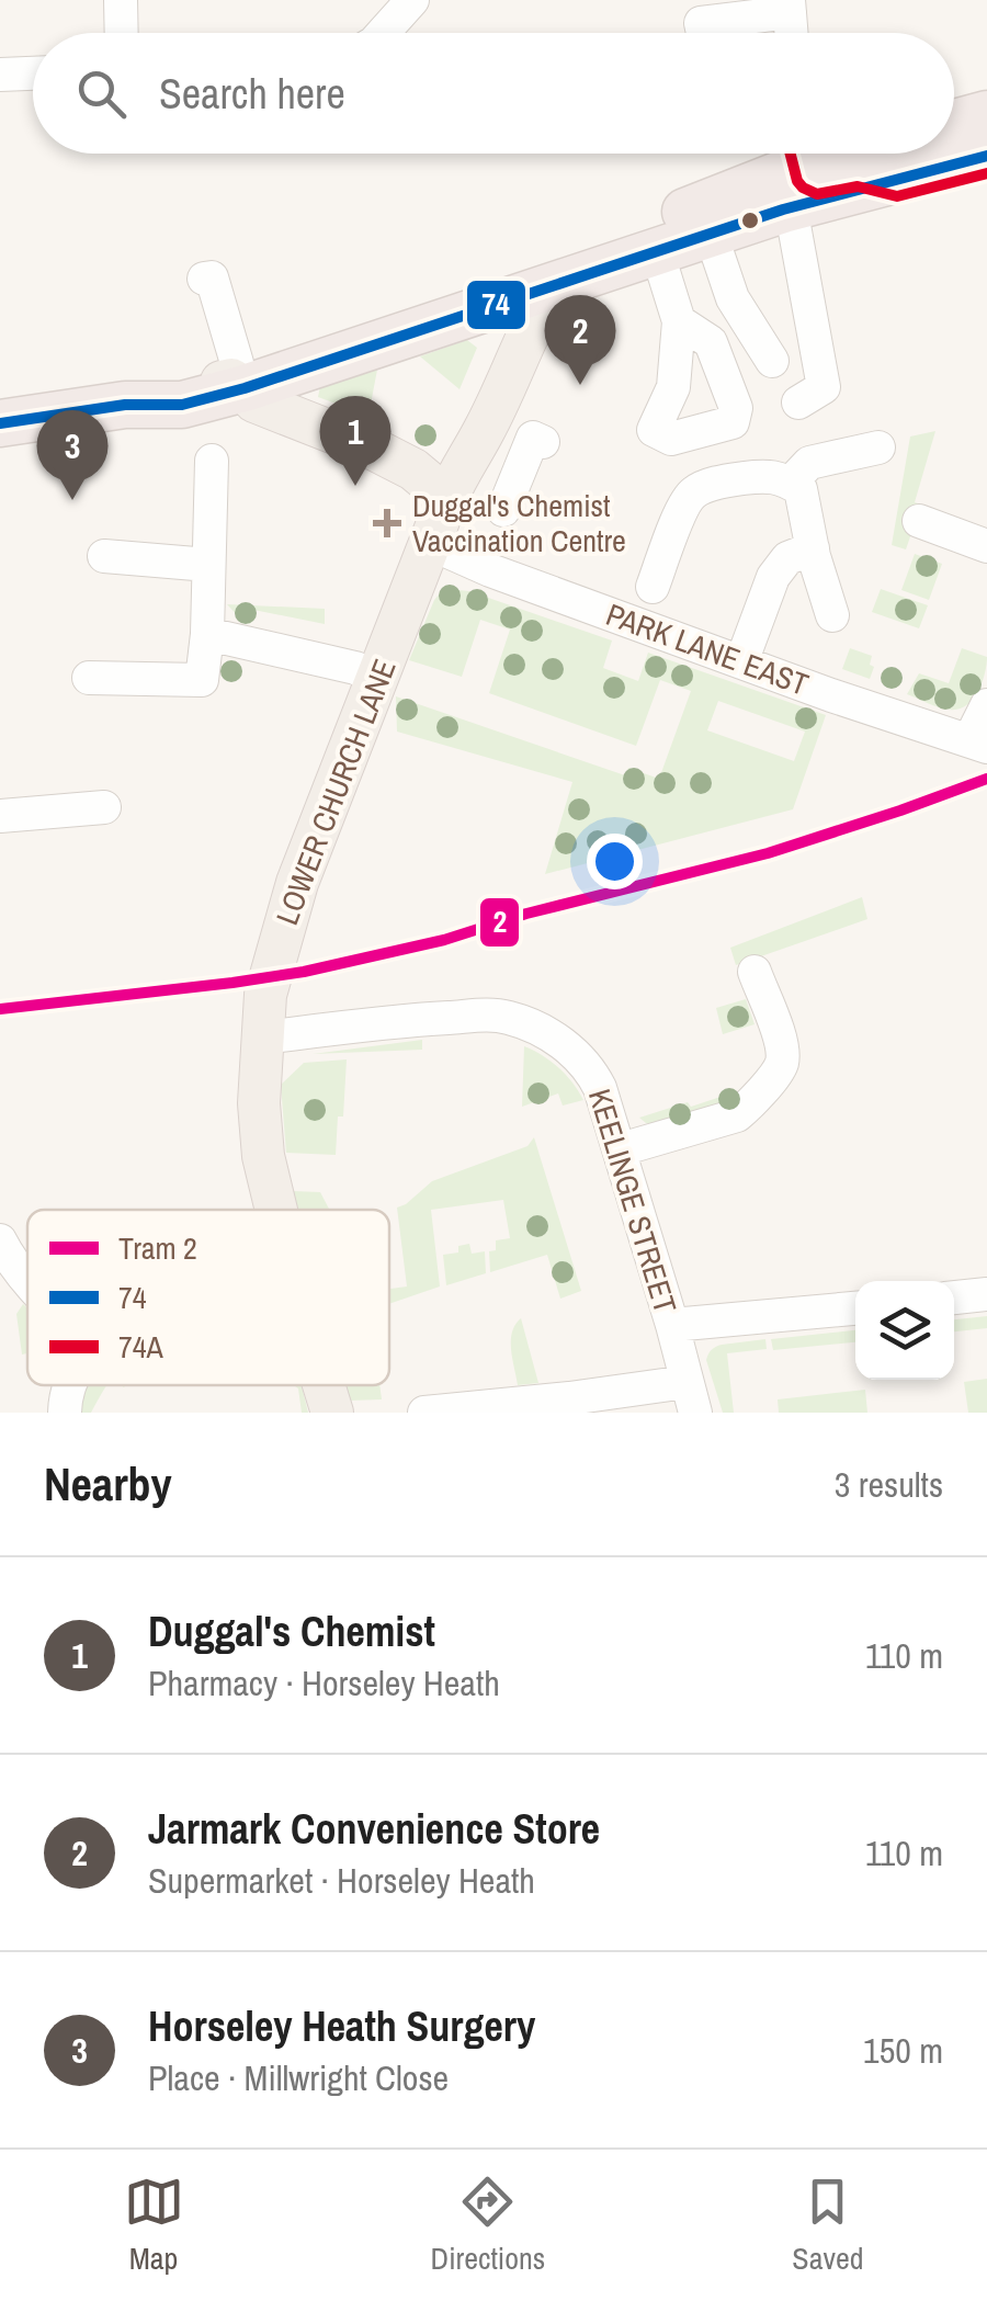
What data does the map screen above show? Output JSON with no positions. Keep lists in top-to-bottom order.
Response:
{
  "streets": {
    "main road": ["LOWER CHURCH LANE"],
    "street": ["PARK LANE EAST", "KEELINGE STREET"]
  },
  "crossings": [
    ["PARK LANE EAST", "LOWER CHURCH LANE"],
    ["LOWER CHURCH LANE", "KEELINGE STREET"]
  ],
  "places": {
    "health": ["Duggal's Chemist Vaccination Centre"]
  },
  "lines": ["transit line 74A", "transit line 74", "tram line 2"],
  "legend": ["Tram 2", "74", "74A"],
  "page": {
    "search": "Search here",
    "pins": ["2", "1", "3"],
    "heading": ["Nearby", "3 results"],
    "list": [
      {
        "mark": "1",
        "name": "Duggal's Chemist",
        "note": "Pharmacy · Horseley Heath",
        "value": "110 m"
      },
      {
        "mark": "2",
        "name": "Jarmark Convenience Store",
        "note": "Supermarket · Horseley Heath",
        "value": "110 m"
      },
      {
        "mark": "3",
        "name": "Horseley Heath Surgery",
        "note": "Place · Millwright Close",
        "value": "150 m"
      }
    ],
    "nav": ["Map", "Directions", "Saved"]
  }
}
